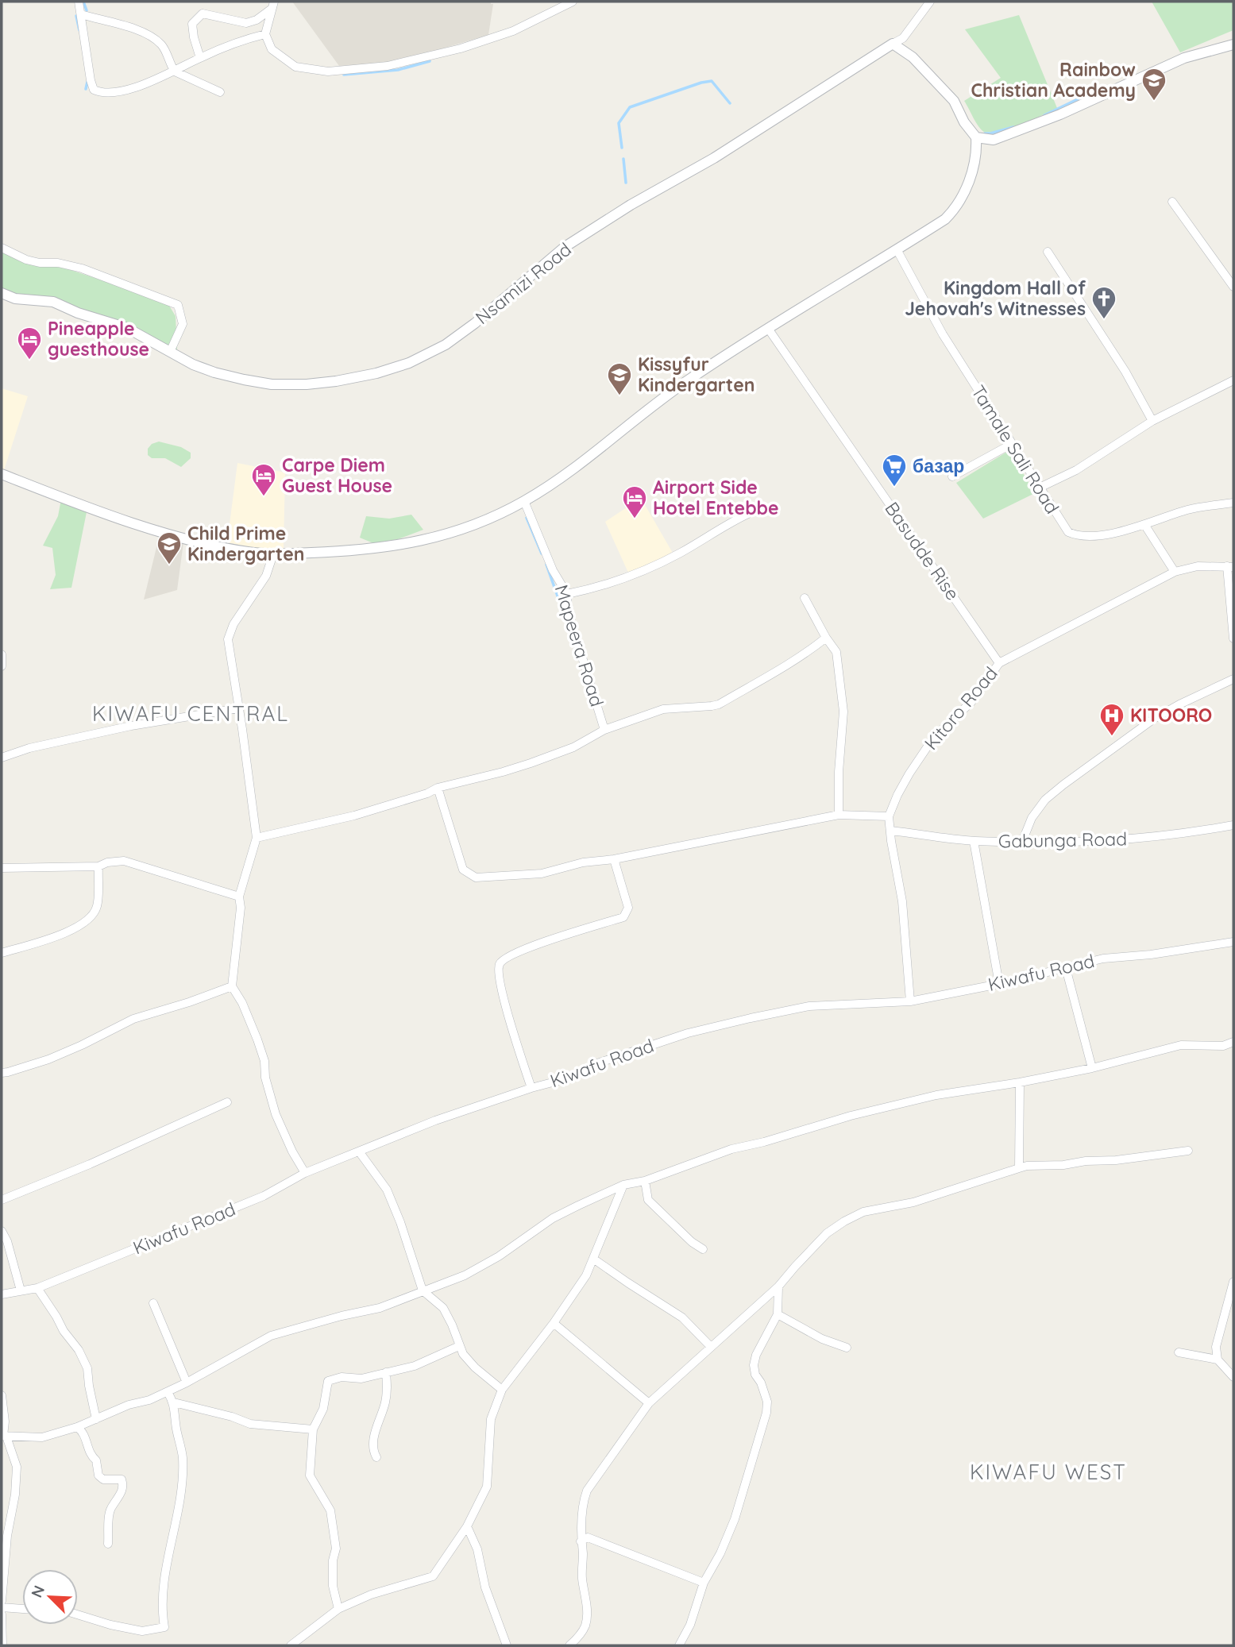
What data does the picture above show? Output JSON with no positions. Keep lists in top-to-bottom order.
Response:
{
  "streets": {
    "street": [
      "Nsamizi Road",
      "Tamale Sali Road",
      "Basudde Rise",
      "Mapeera Road",
      "Kitoro Road",
      "Gabunga Road",
      "Kiwafu Road"
    ]
  },
  "crossings": [
    ["Basudde Rise", "Kitoro Road"]
  ],
  "districts": ["KIWAFU CENTRAL", "KIWAFU WEST"],
  "places": {
    "school or university": ["Rainbow Christian Academy", "Kissyfur Kindergarten", "Child Prime Kindergarten"],
    "church": ["Kingdom Hall of Jehovah's Witnesses"],
    "hotel": ["Pineapple guesthouse", "Carpe Diem Guest House", "Airport Side Hotel Entebbe"],
    "supermarket": ["базар"],
    "hospital": ["KITOORO"]
  },
  "north": "top left"
}
